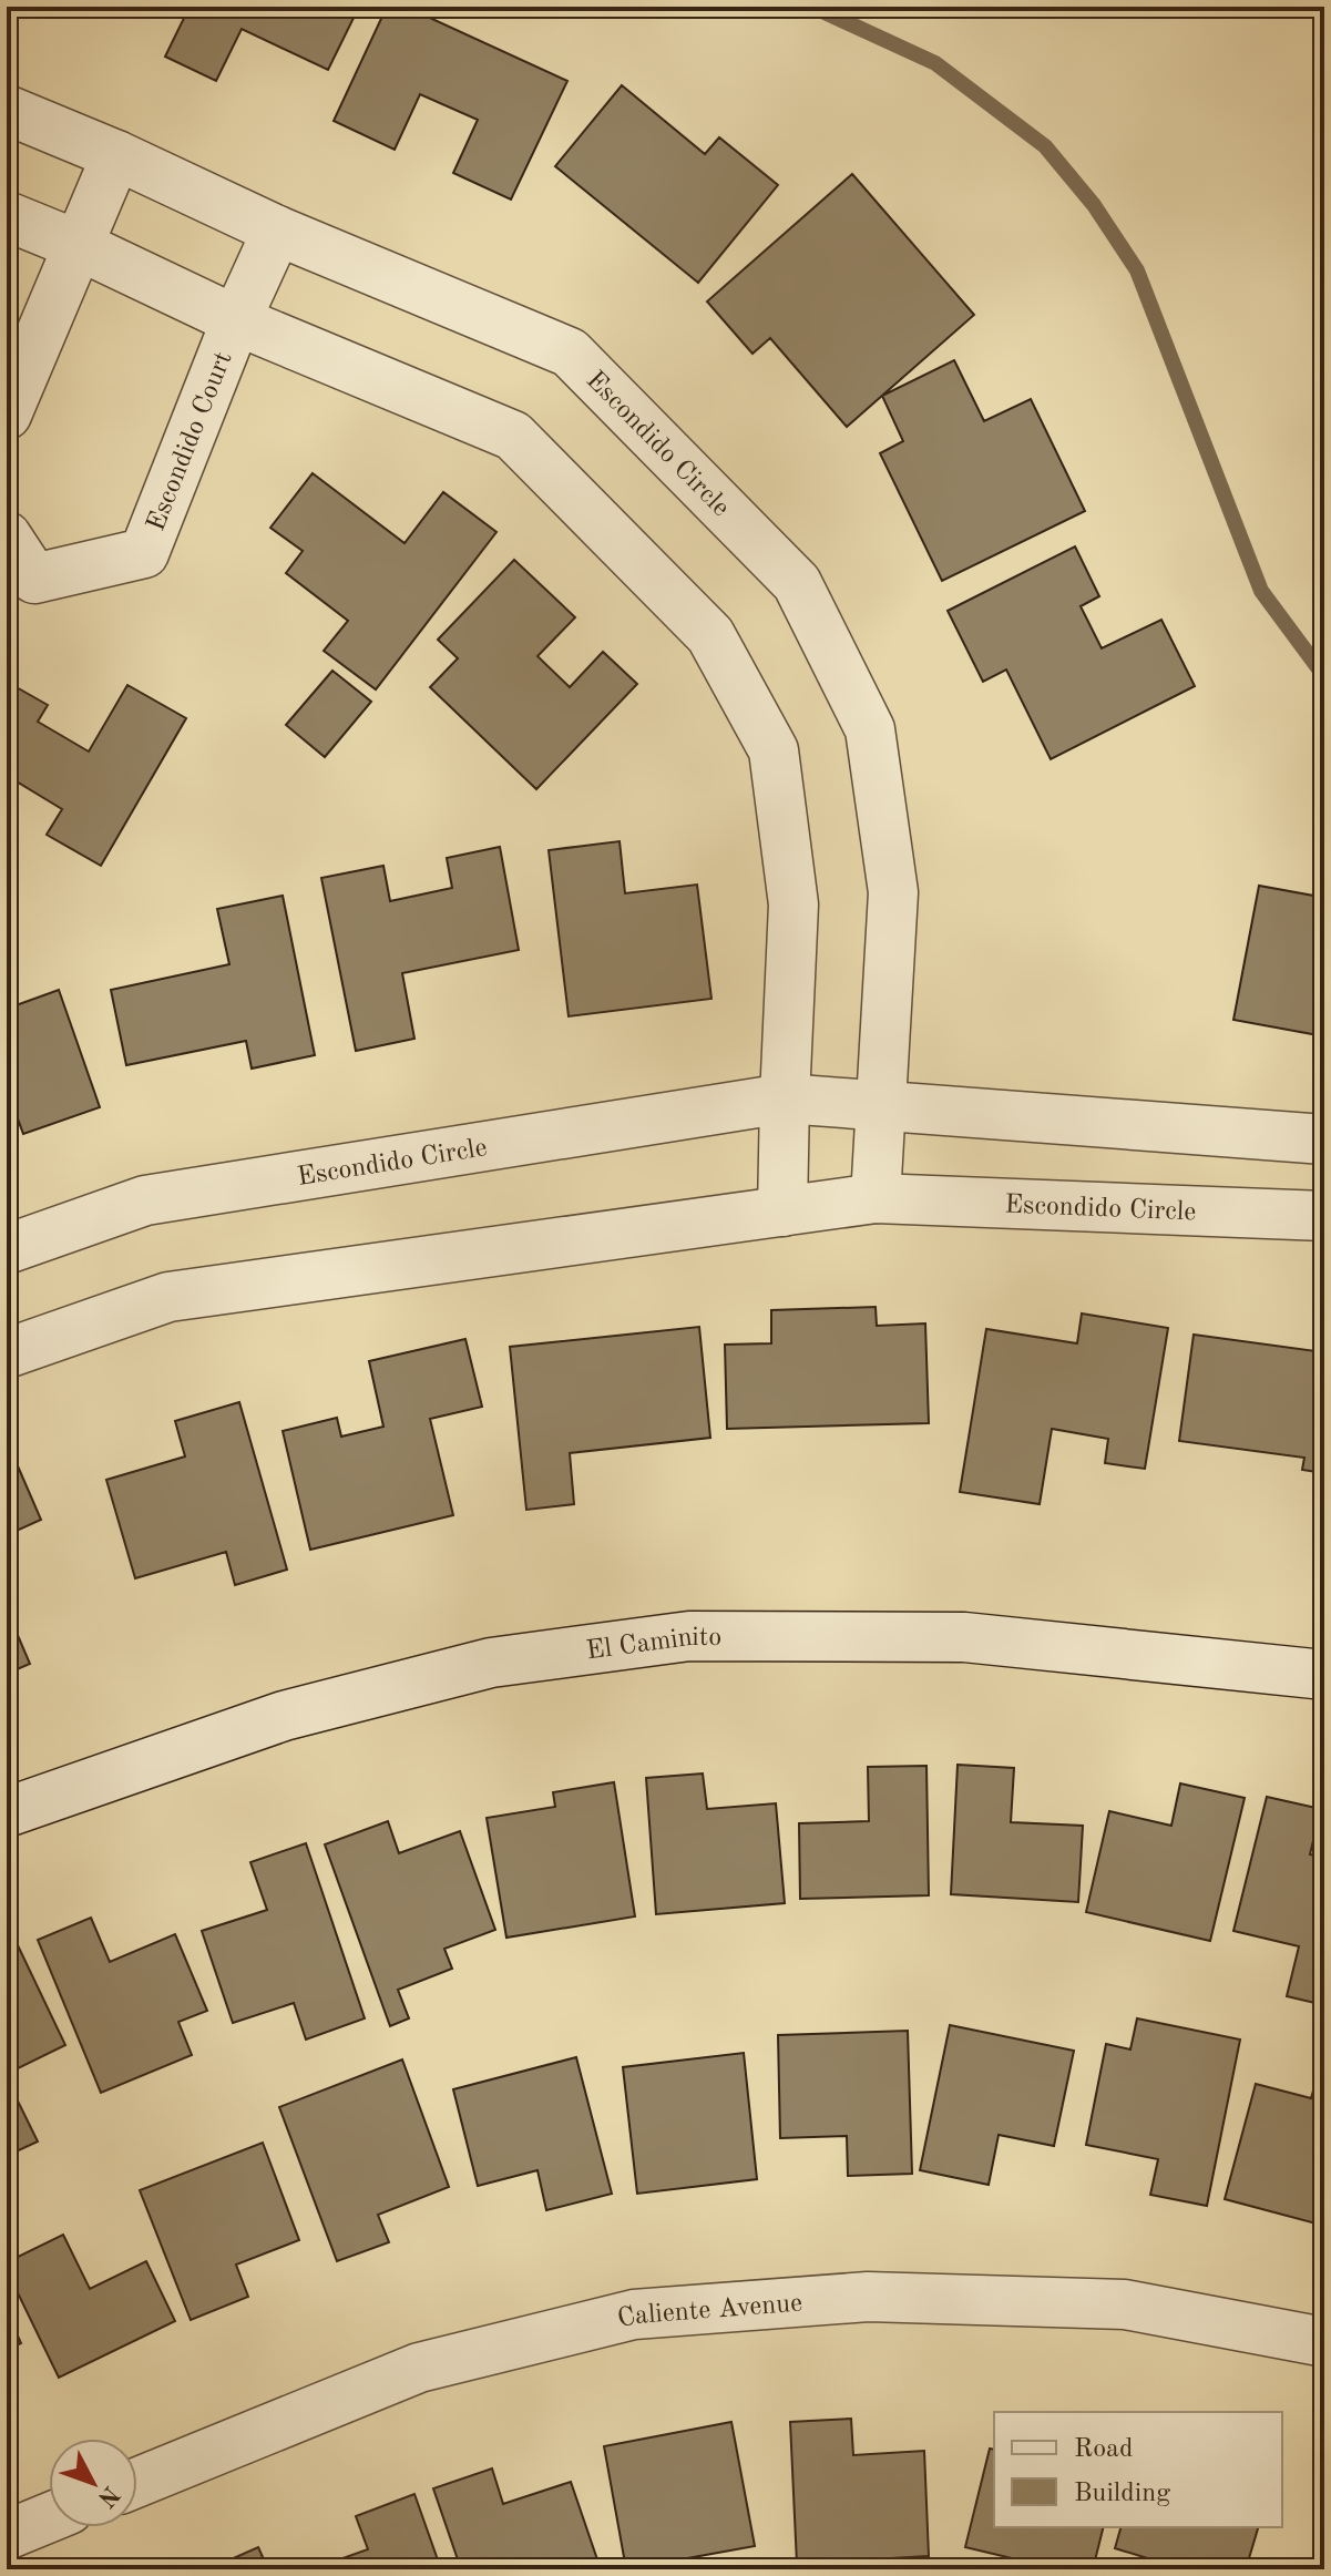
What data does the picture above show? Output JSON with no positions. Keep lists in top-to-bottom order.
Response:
{
  "streets": {
    "street": [
      "Escondido Court",
      "Escondido Circle",
      "El Caminito",
      "Caliente Avenue"
    ]
  },
  "crossings": [
    ["Escondido Court", "Escondido Circle"]
  ],
  "legend": ["Road", "Building"],
  "north": "bottom right"
}
